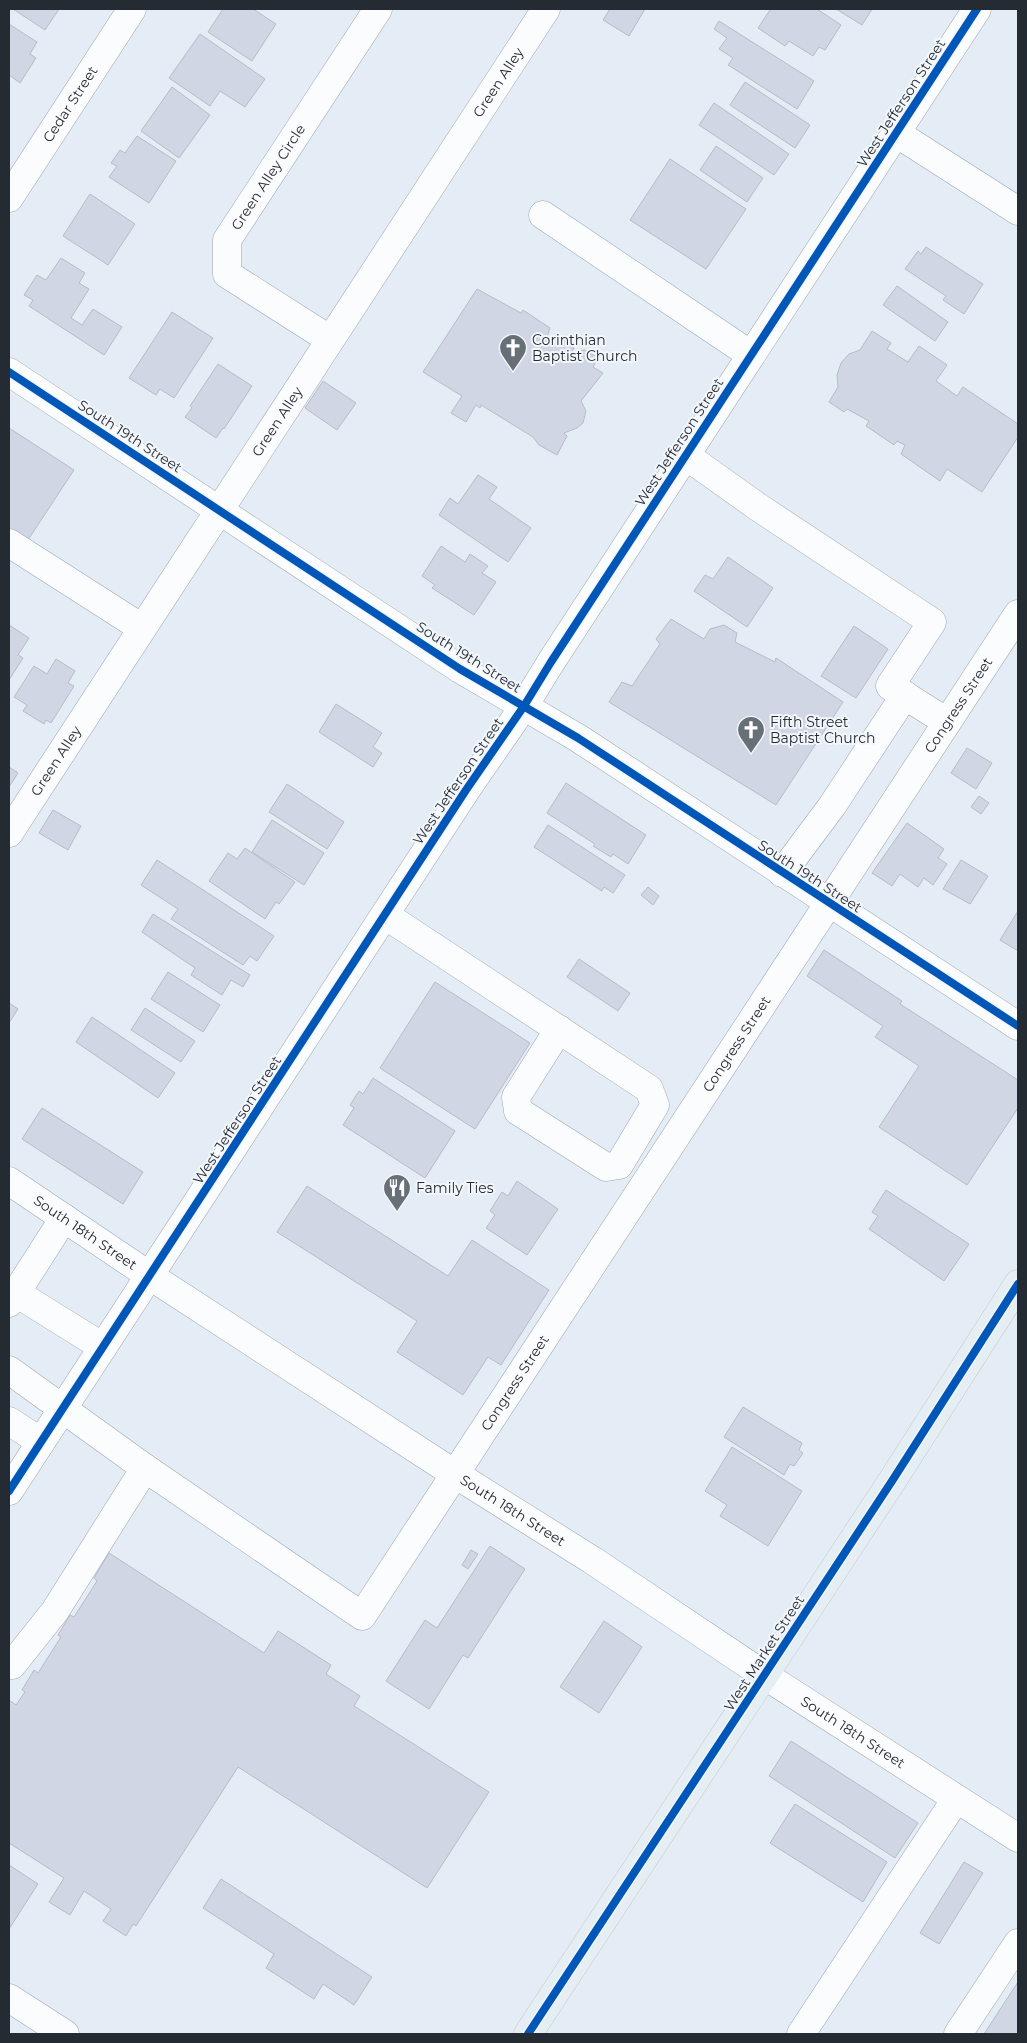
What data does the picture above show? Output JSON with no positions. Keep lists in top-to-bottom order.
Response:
{
  "streets": {
    "main road": ["West Market Street"],
    "street": [
      "Green Alley",
      "Cedar Street",
      "West Jefferson Street",
      "Green Alley Circle",
      "South 19th Street",
      "Congress Street",
      "South 18th Street"
    ]
  },
  "crossings": [
    ["Green Alley", "Green Alley Circle"],
    ["Green Alley", "South 19th Street"],
    ["West Jefferson Street", "South 19th Street"],
    ["West Jefferson Street", "South 18th Street"],
    ["South 19th Street", "Congress Street"],
    ["Congress Street", "South 18th Street"],
    ["South 18th Street", "West Market Street"]
  ],
  "places": {
    "church": ["Corinthian Baptist Church", "Fifth Street Baptist Church"],
    "restaurant": ["Family Ties"]
  }
}
